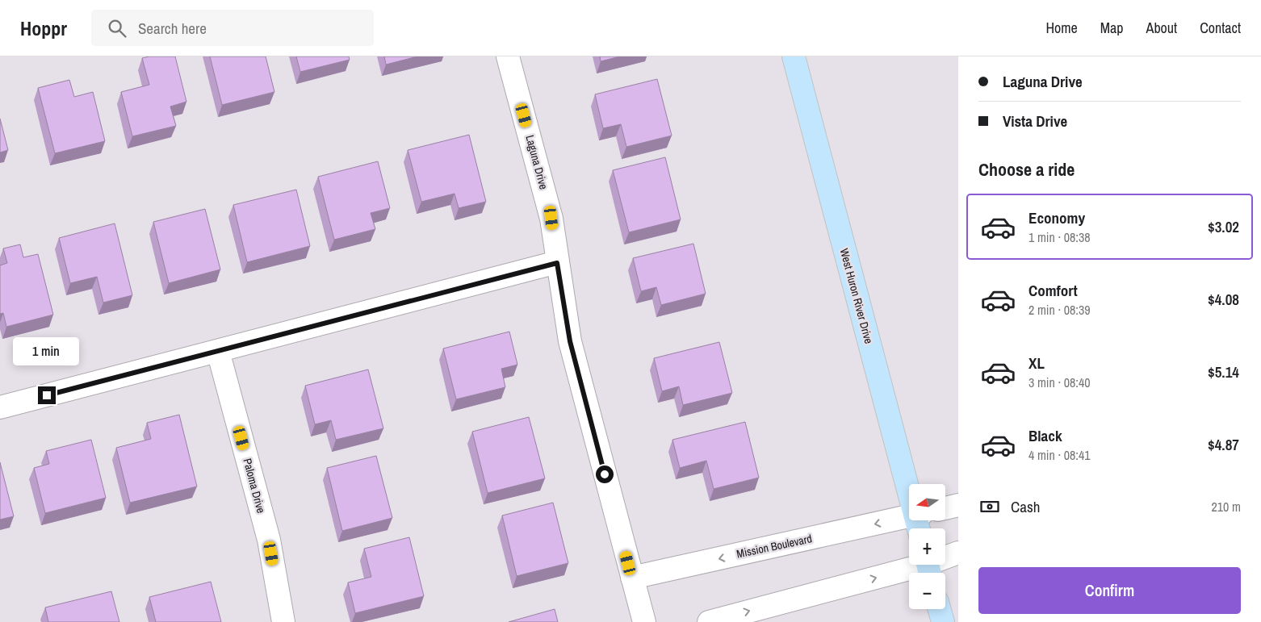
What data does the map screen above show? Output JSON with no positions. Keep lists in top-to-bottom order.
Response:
{
  "streets": {
    "main road": ["West Huron River Drive"],
    "street": ["Laguna Drive", "Paloma Drive", "Mission Boulevard"]
  },
  "crossings": [
    ["Laguna Drive", "Mission Boulevard"],
    ["West Huron River Drive", "Mission Boulevard"]
  ],
  "north": "left",
  "page": {
    "header": "Hoppr",
    "search": "Search here",
    "nav": [
      "Home",
      "Map",
      "About",
      "Contact"
    ],
    "banner": ["Laguna Drive", "Vista Drive"],
    "heading": "Choose a ride",
    "list": [
      {
        "name": "Economy",
        "note": "1 min · 08:38",
        "value": "$3.02"
      },
      {
        "name": "Comfort",
        "note": "2 min · 08:39",
        "value": "$4.08"
      },
      {
        "name": "XL",
        "note": "3 min · 08:40",
        "value": "$5.14"
      },
      {
        "name": "Black",
        "note": "4 min · 08:41",
        "value": "$4.87"
      }
    ],
    "bubble": "1 min",
    "map_buttons": ["+", "−"],
    "pay": ["Cash", "210 m"],
    "buttons": "Confirm"
  }
}
